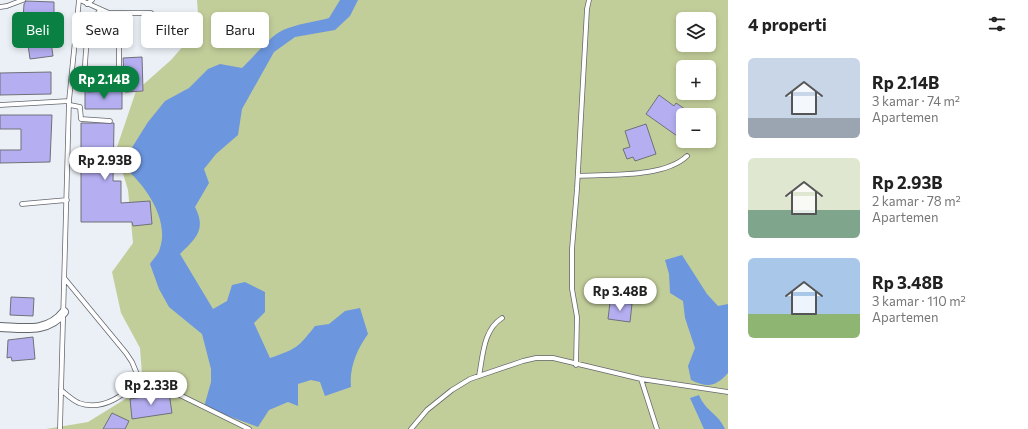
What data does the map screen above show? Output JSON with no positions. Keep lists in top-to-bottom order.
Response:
{
  "page": {
    "heading": "4 properti",
    "map_buttons": ["+", "−"],
    "chip": [
      "Beli",
      "Sewa",
      "Filter",
      "Baru"
    ],
    "list": [
      {
        "name": "Rp 2.14B",
        "note": "3 kamar · 74 m² · Apartemen"
      },
      {
        "name": "Rp 2.93B",
        "note": "2 kamar · 78 m² · Apartemen"
      },
      {
        "name": "Rp 3.48B",
        "note": "3 kamar · 110 m² · Apartemen"
      }
    ],
    "price": [
      "Rp 2.14B",
      "Rp 2.93B",
      "Rp 3.48B",
      "Rp 2.33B"
    ]
  }
}
